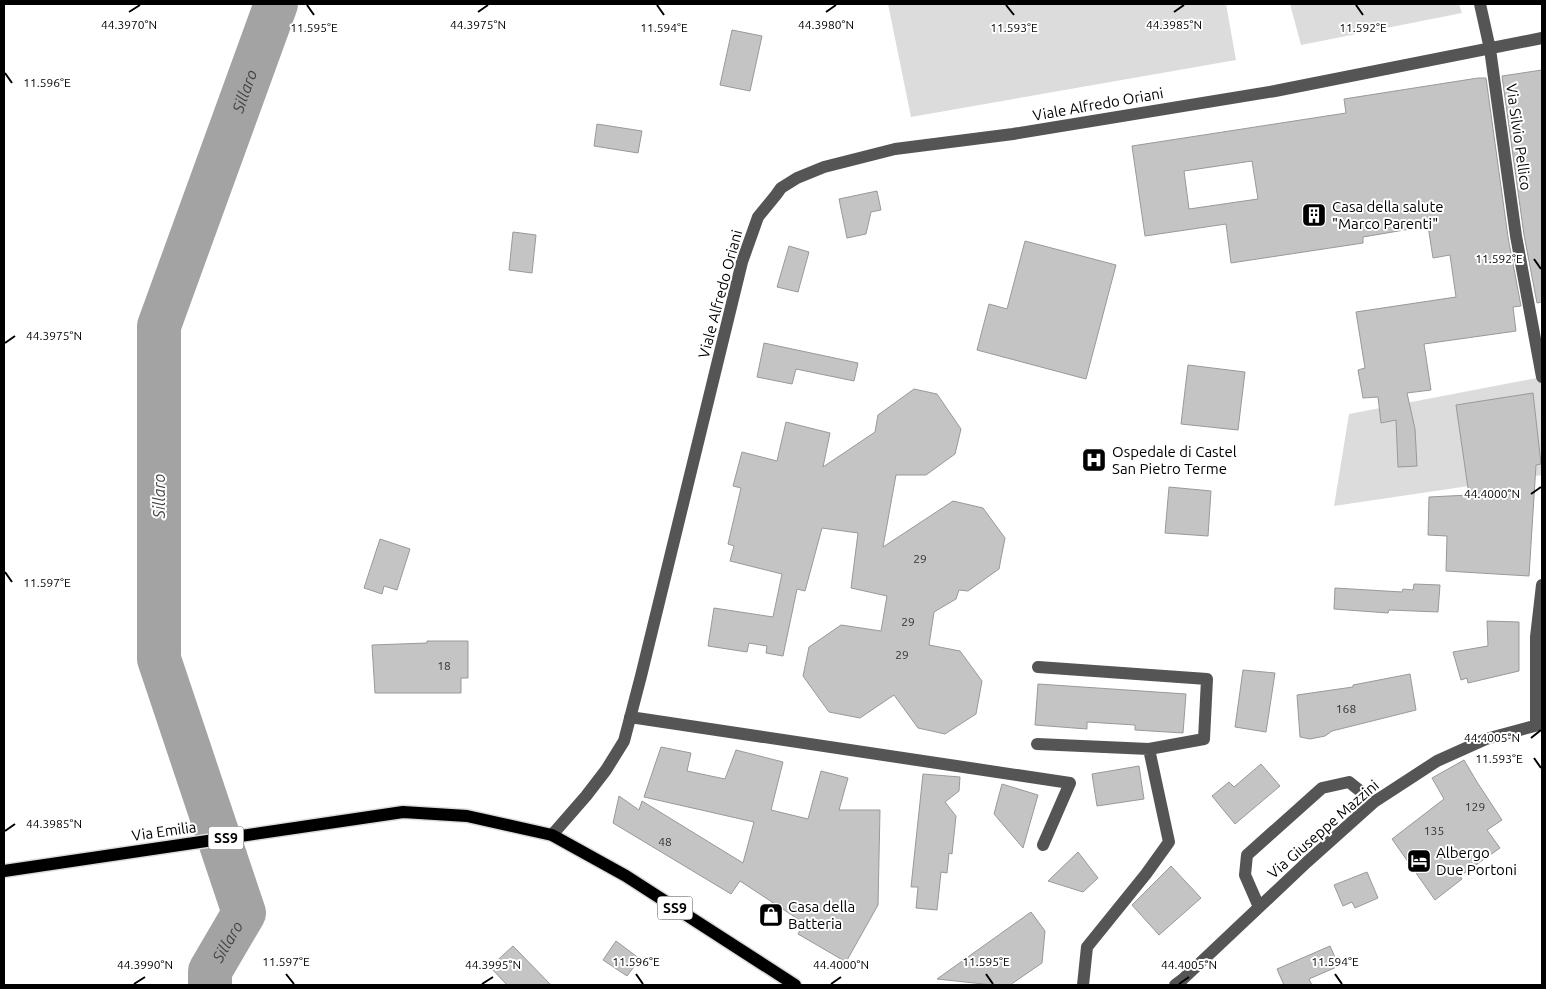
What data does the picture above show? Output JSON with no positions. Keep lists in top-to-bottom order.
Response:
{
  "streets": {
    "main road": ["Via Emilia", "SS9"],
    "street": ["Viale Alfredo Oriani", "Via Silvio Pellico", "Via Giuseppe Mazzini"]
  },
  "crossings": [
    ["Viale Alfredo Oriani", "Via Silvio Pellico"],
    ["Viale Alfredo Oriani", "Via Emilia"],
    ["Viale Alfredo Oriani", "SS9"],
    ["Via Emilia", "SS9"]
  ],
  "water": ["Sillaro"],
  "places": {
    "building": ["Casa della salute \"Marco Parenti\""],
    "hospital": ["Ospedale di Castel San Pietro Terme"],
    "hotel": ["Albergo Due Portoni"],
    "shop": ["Casa della Batteria"]
  },
  "house_numbers": [
    "29",
    "29",
    "29",
    "18",
    "168",
    "129",
    "135",
    "48"
  ],
  "coordinates": [
    "44.3970°N",
    "44.3980°N",
    "44.3985°N",
    "44.3975°N",
    "11.595°E",
    "11.594°E",
    "11.593°E",
    "11.592°E",
    "11.596°E",
    "44.4000°N",
    "11.597°E",
    "44.4005°N",
    "44.3990°N",
    "44.3995°N"
  ]
}
